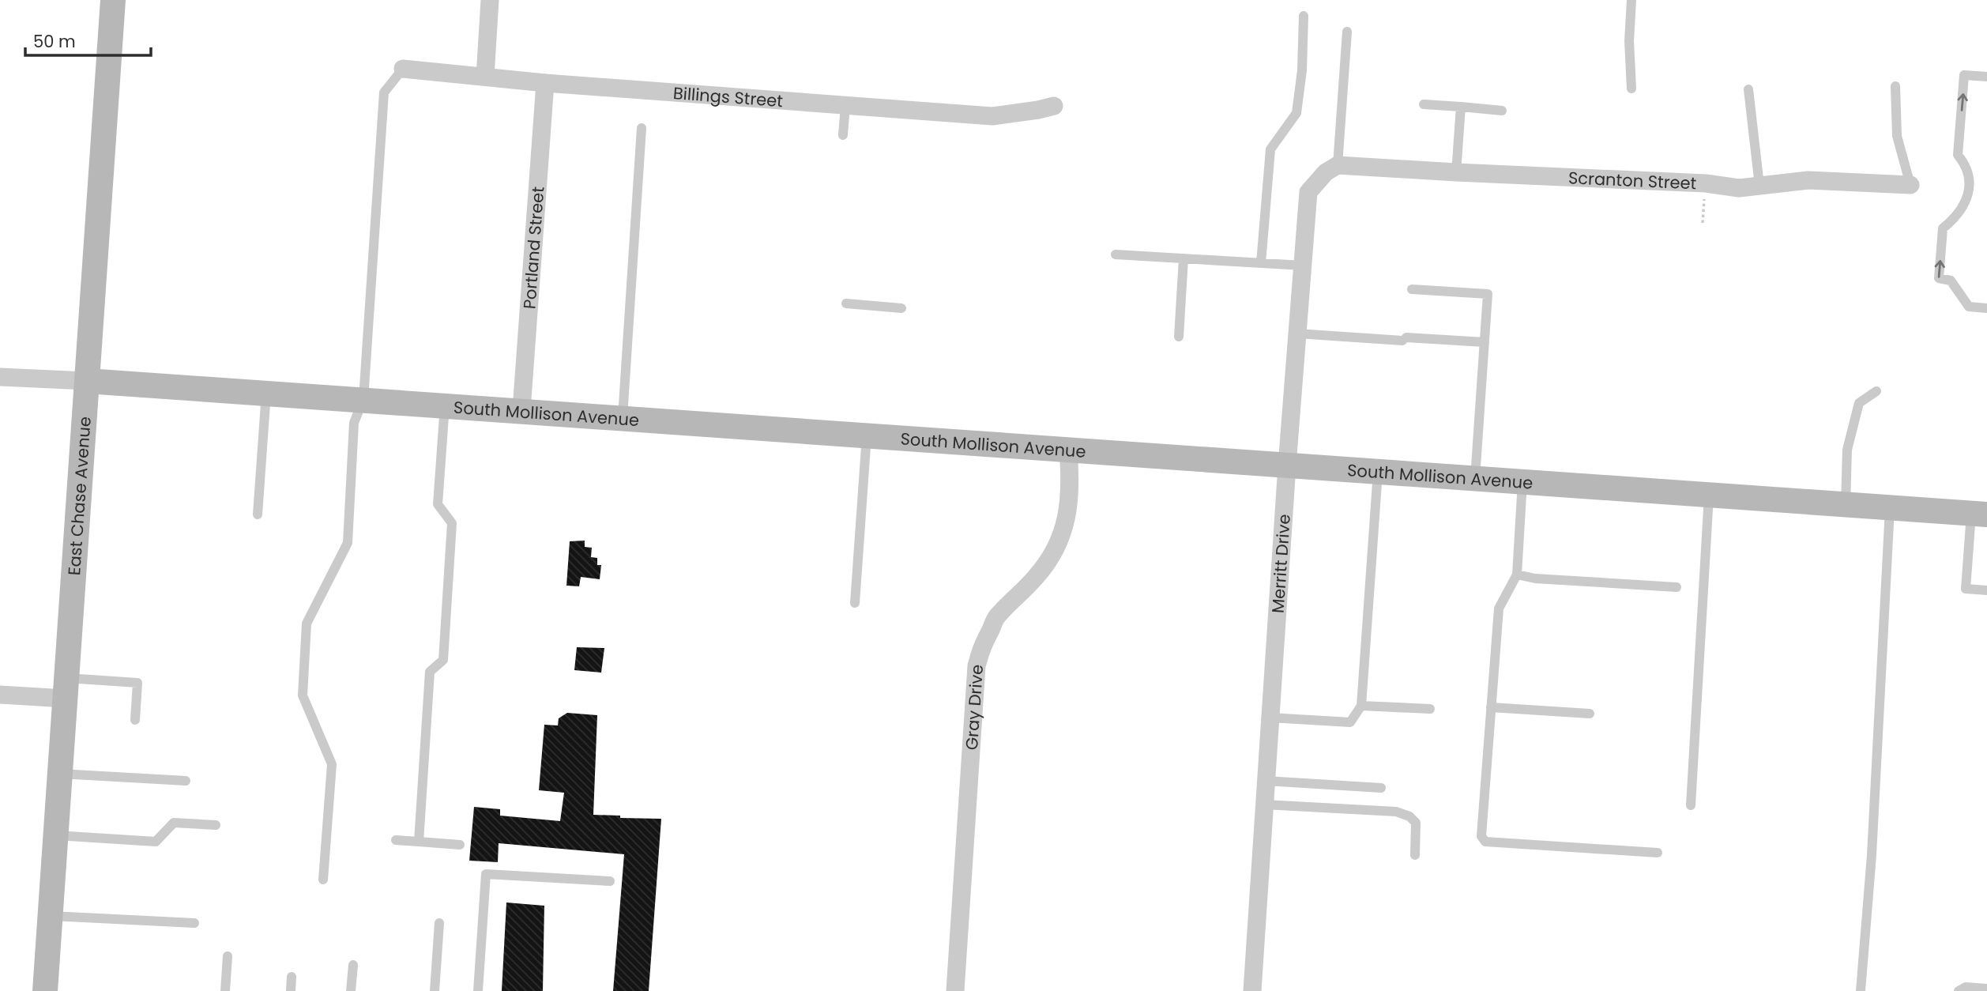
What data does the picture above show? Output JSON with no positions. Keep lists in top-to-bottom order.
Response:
{
  "streets": {
    "main road": ["South Mollison Avenue", "East Chase Avenue"],
    "street": [
      "Billings Street",
      "Scranton Street",
      "Portland Street",
      "Merritt Drive",
      "Gray Drive"
    ]
  },
  "crossings": [
    ["Billings Street", "Portland Street"],
    ["Scranton Street", "Merritt Drive"],
    ["Portland Street", "South Mollison Avenue"],
    ["South Mollison Avenue", "East Chase Avenue"],
    ["South Mollison Avenue", "Merritt Drive"],
    ["South Mollison Avenue", "Gray Drive"]
  ],
  "scale_bar": "50 m"
}
